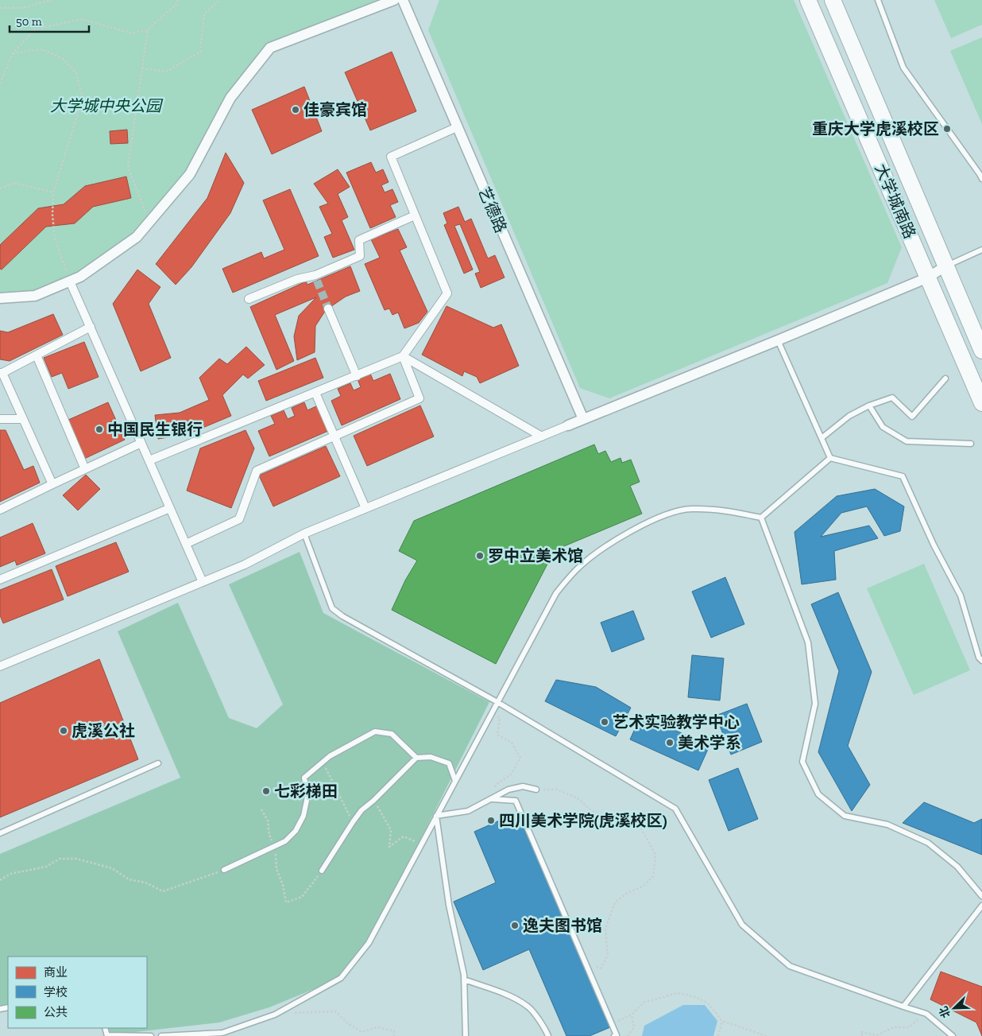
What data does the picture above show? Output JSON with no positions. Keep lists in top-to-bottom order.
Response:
{
  "streets": {
    "main road": ["大学城南路"],
    "street": ["艺德路"]
  },
  "parks": ["大学城中央公园"],
  "places": [
    "佳豪宾馆",
    "重庆大学虎溪校区",
    "中国民生银行",
    "罗中立美术馆",
    "艺术实验教学中心",
    "虎溪公社",
    "美术学系",
    "七彩梯田",
    "四川美术学院(虎溪校区)",
    "逸夫图书馆"
  ],
  "legend": ["商业", "学校", "公共"],
  "scale_bar": "50 m",
  "north": "bottom left"
}
